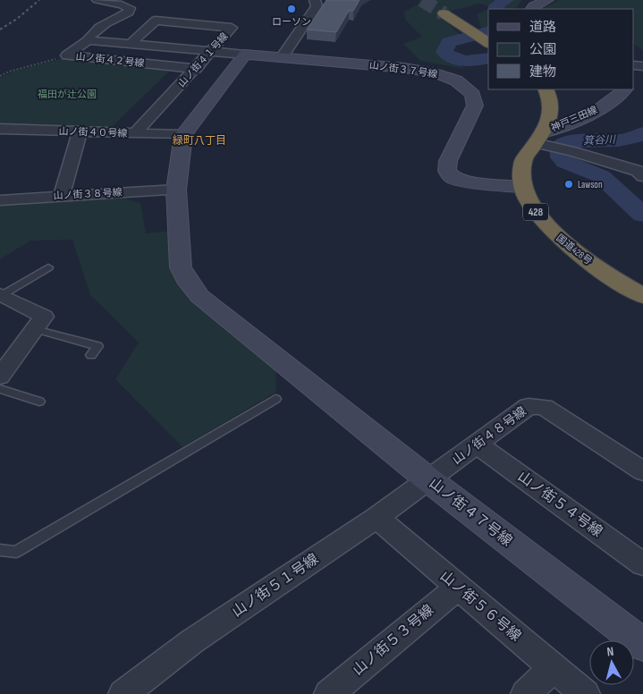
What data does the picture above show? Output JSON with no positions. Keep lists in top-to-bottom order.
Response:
{
  "streets": {
    "highway": ["428", "国道428号"],
    "street": [
      "山ノ街４２号線",
      "山ノ街４１号線",
      "山ノ街３７号線",
      "神戸三田線",
      "山ノ街４０号線",
      "山ノ街３８号線",
      "山ノ街４８号線",
      "山ノ街５４号線",
      "山ノ街４７号線",
      "山ノ街５１号線",
      "山ノ街５６号線",
      "山ノ街５３号線"
    ]
  },
  "crossings": [
    ["山ノ街４２号線", "山ノ街４１号線"],
    ["山ノ街４２号線", "山ノ街３７号線"],
    ["山ノ街４１号線", "山ノ街３７号線"],
    ["山ノ街４１号線", "山ノ街４０号線"],
    ["山ノ街３７号線", "国道428号"],
    ["神戸三田線", "国道428号"],
    ["山ノ街３８号線", "山ノ街４７号線"],
    ["山ノ街４８号線", "山ノ街５４号線"],
    ["山ノ街４８号線", "山ノ街４７号線"],
    ["山ノ街４８号線", "山ノ街５１号線"],
    ["山ノ街４７号線", "山ノ街５１号線"],
    ["山ノ街５１号線", "山ノ街５６号線"],
    ["山ノ街５６号線", "山ノ街５３号線"]
  ],
  "districts": ["緑町八丁目"],
  "water": ["箕谷川"],
  "parks": ["福田が辻公園"],
  "places": ["ローソン", "Lawson"],
  "legend": ["道路", "公園", "建物"],
  "north": "top"
}
